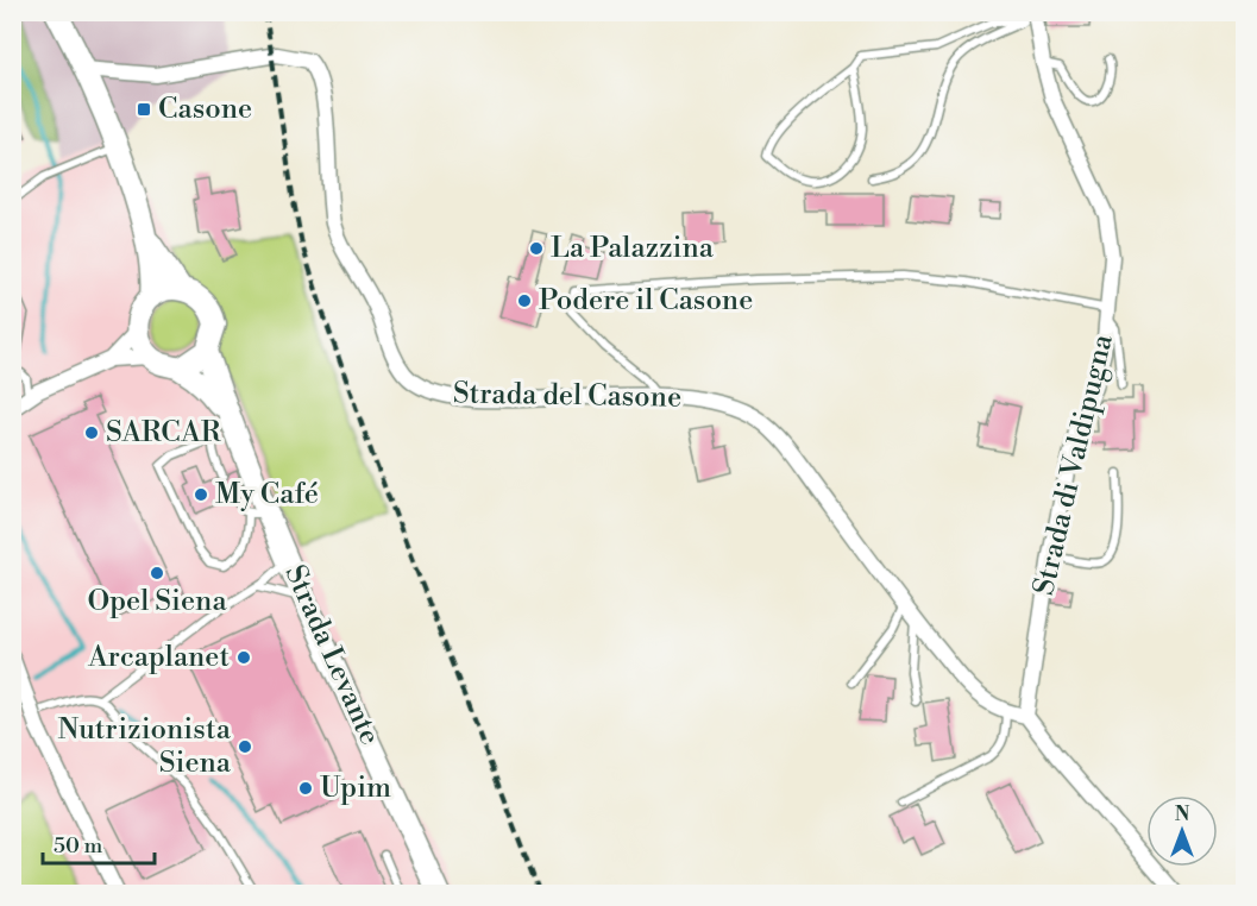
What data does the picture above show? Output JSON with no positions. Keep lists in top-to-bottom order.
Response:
{
  "streets": {
    "main road": ["Strada Levante"],
    "street": ["Strada del Casone", "Strada di Valdipugna"]
  },
  "crossings": [
    ["Strada del Casone", "Strada di Valdipugna"],
    ["Strada del Casone", "Strada Levante"]
  ],
  "places": {
    "transit": ["Casone"],
    "other": [
      "La Palazzina",
      "Podere il Casone",
      "SARCAR",
      "My Café",
      "Opel Siena",
      "Arcaplanet",
      "Nutrizionista Siena",
      "Upim"
    ]
  },
  "scale_bar": "50 m",
  "north": "top"
}
